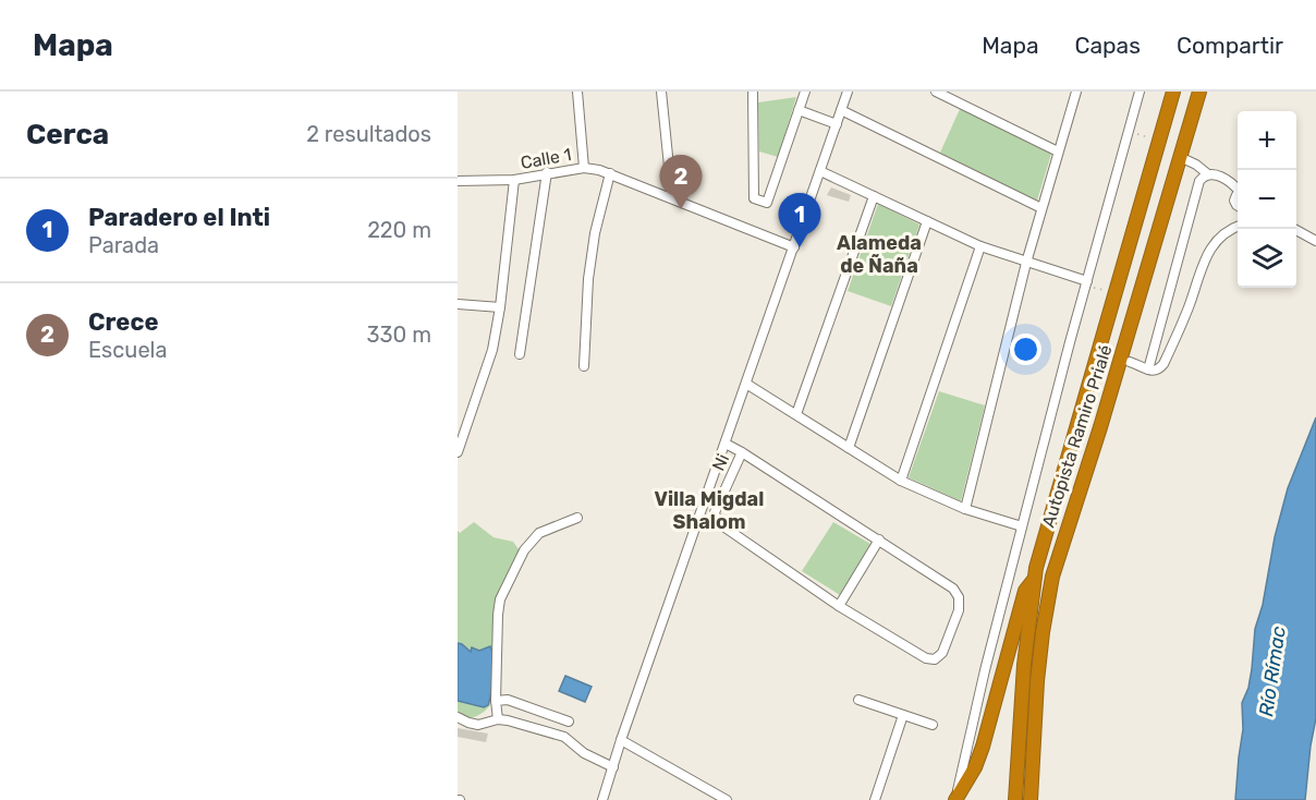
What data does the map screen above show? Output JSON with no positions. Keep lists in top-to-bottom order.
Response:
{
  "streets": {
    "highway": ["Autopista Ramiro Prialé"],
    "street": ["Calle 1", "Ni"]
  },
  "districts": ["Alameda de Ñaña", "Villa Migdal Shalom"],
  "water": ["Río Rímac"],
  "page": {
    "header": "Mapa",
    "nav": ["Mapa", "Capas", "Compartir"],
    "heading": ["Cerca", "2 resultados"],
    "map_buttons": ["+", "−"],
    "pins": ["2", "1"],
    "list": [
      {
        "mark": "1",
        "name": "Paradero el Inti",
        "note": "Parada",
        "value": "220 m"
      },
      {
        "mark": "2",
        "name": "Crece",
        "note": "Escuela",
        "value": "330 m"
      }
    ]
  }
}
